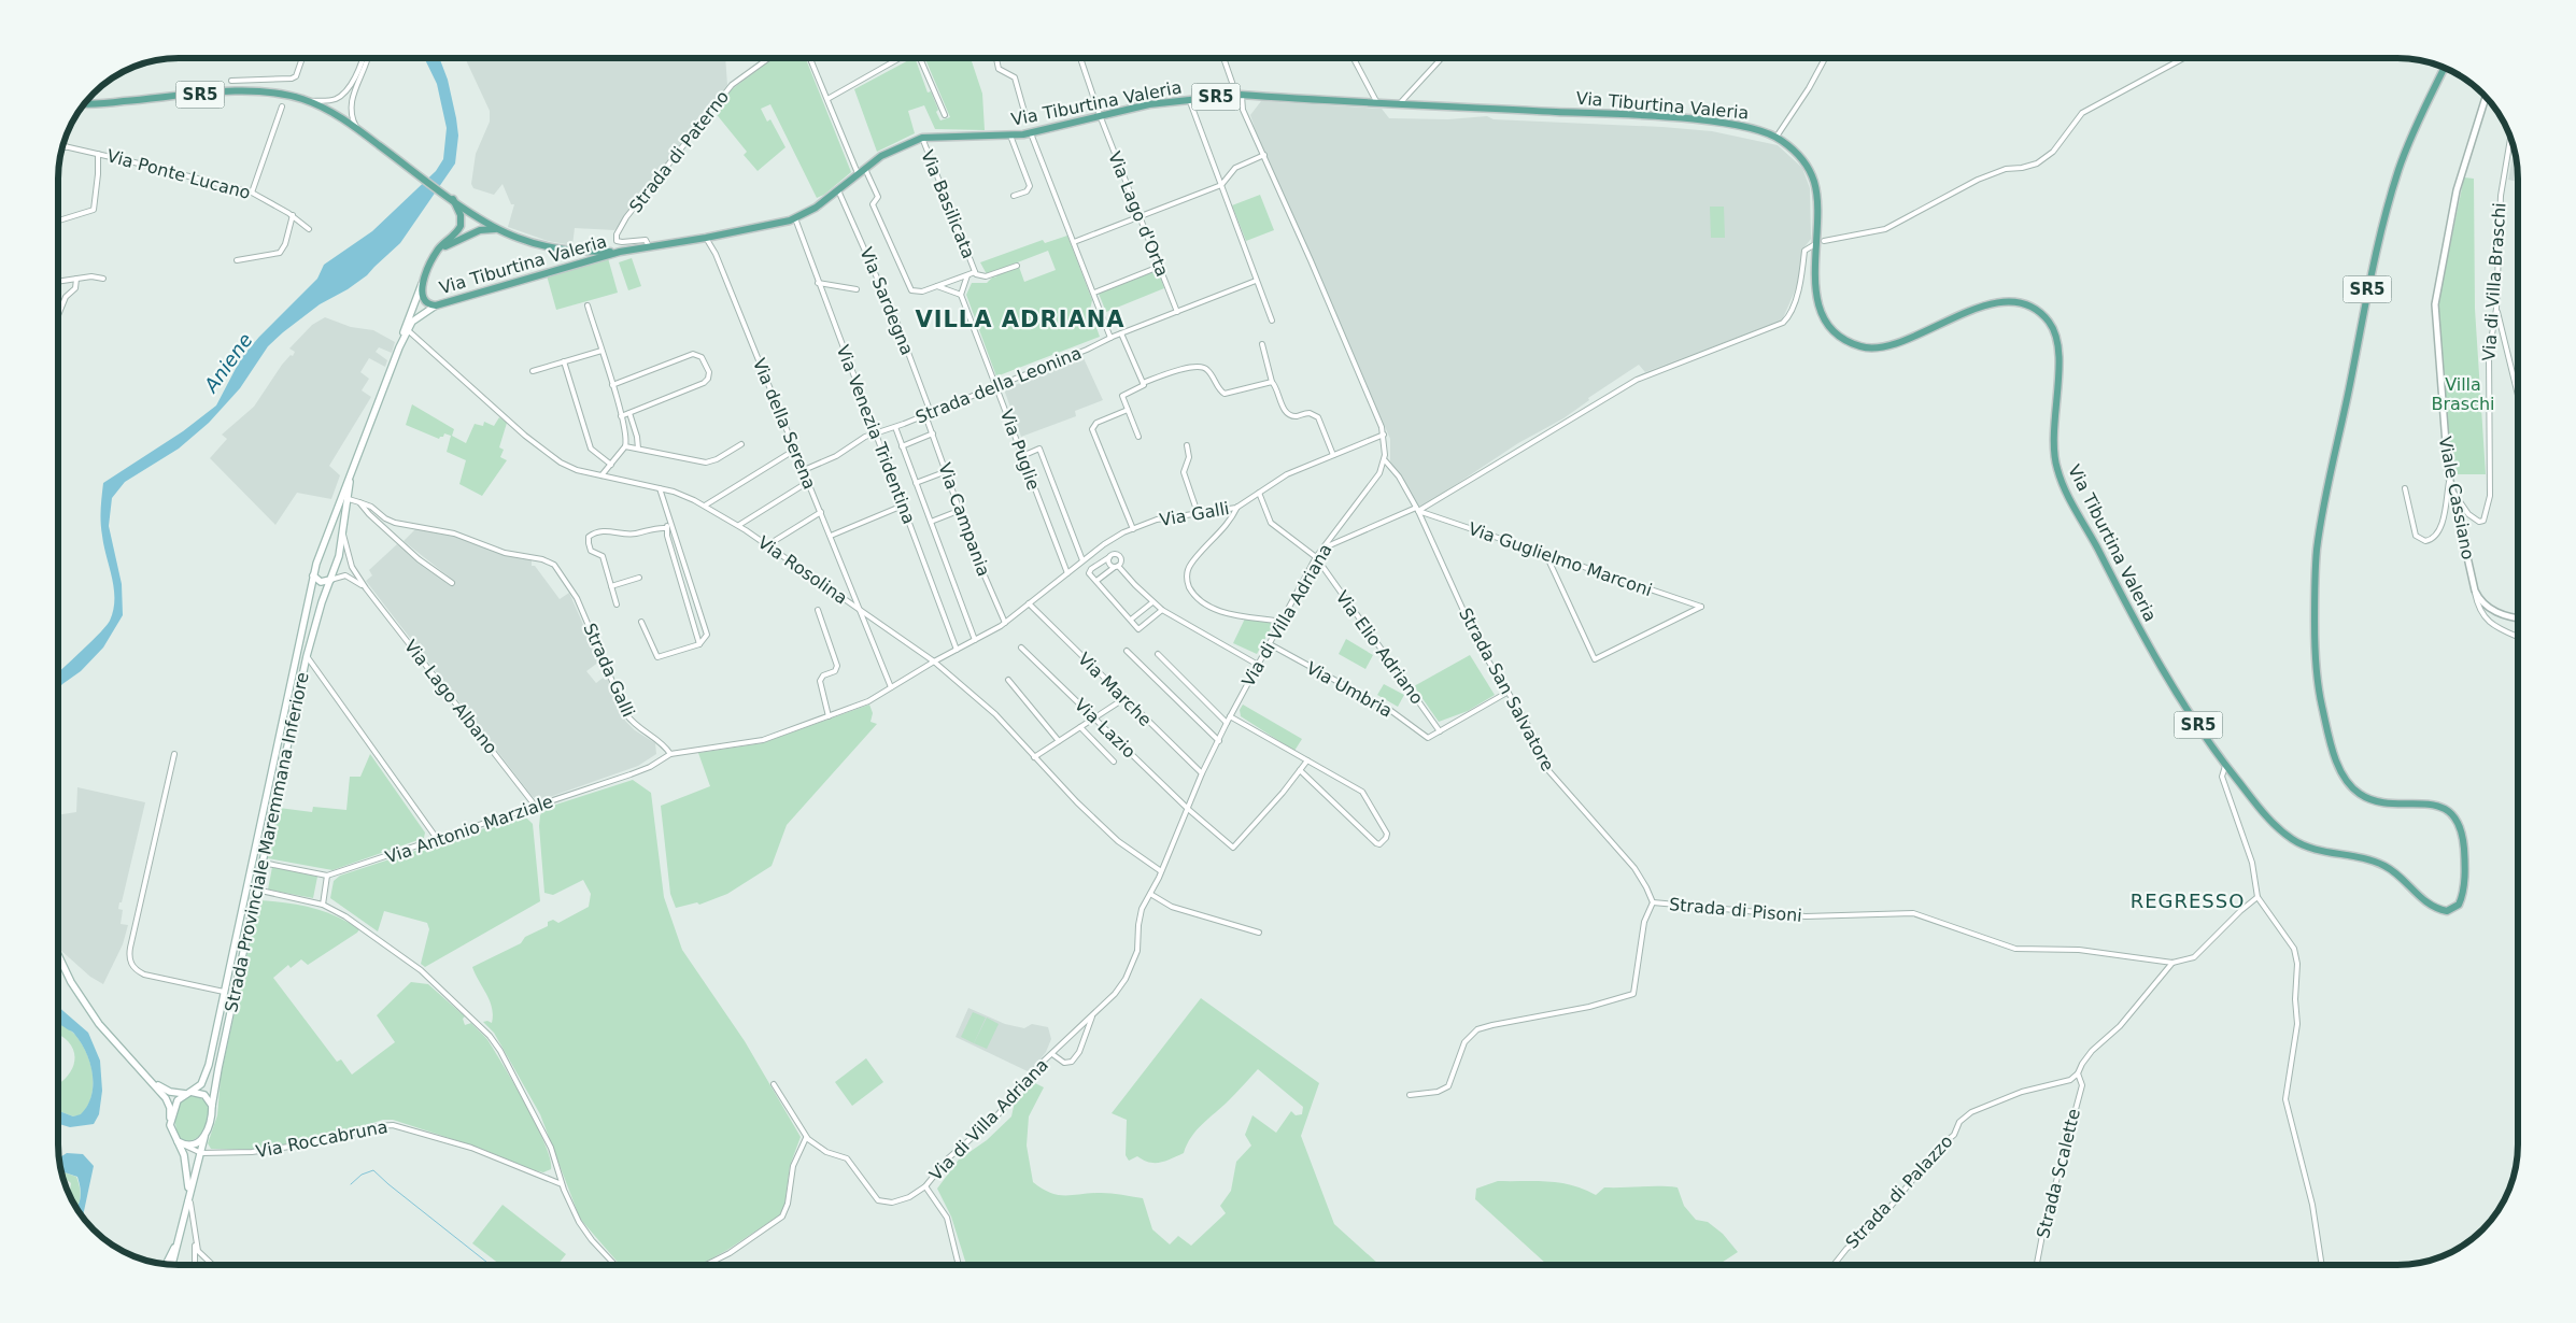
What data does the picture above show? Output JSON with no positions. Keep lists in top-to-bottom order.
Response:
{
  "streets": {
    "main road": ["SR5", "Via Tiburtina Valeria", "Strada Provinciale Maremmana Inferiore"],
    "street": [
      "Strada di Paterno",
      "Via Ponte Lucano",
      "Via Basilicata",
      "Via Lago d'Orta",
      "Via di Villa Braschi",
      "Via Sardegna",
      "Strada della Leonina",
      "Via della Serena",
      "Via Venezia Tridentina",
      "Via Puglie",
      "Viale Cassiano",
      "Via Galli",
      "Via Campania",
      "Via Guglielmo Marconi",
      "Via Rosolina",
      "Via di Villa Adriana",
      "Via Elio Adriano",
      "Strada Galli",
      "Via Marche",
      "Via Umbria",
      "Strada San Salvatore",
      "Via Lago Albano",
      "Via Lazio",
      "Via Antonio Marziale",
      "Strada di Pisoni",
      "Via Roccabruna",
      "Strada Scalette",
      "Strada di Palazzo"
    ]
  },
  "crossings": [
    ["Via Tiburtina Valeria", "Strada di Paterno"],
    ["Via Tiburtina Valeria", "Via Basilicata"],
    ["Via Tiburtina Valeria", "Via Lago d'Orta"],
    ["Via Tiburtina Valeria", "Via Sardegna"],
    ["Via Tiburtina Valeria", "Via della Serena"],
    ["Via Tiburtina Valeria", "Via Venezia Tridentina"],
    ["Via Tiburtina Valeria", "Via di Villa Adriana"],
    ["Via Tiburtina Valeria", "Strada Provinciale Maremmana Inferiore"],
    ["Via Lago d'Orta", "Strada della Leonina"],
    ["Via di Villa Braschi", "Viale Cassiano"],
    ["Via Sardegna", "Strada della Leonina"],
    ["Via Sardegna", "Via Campania"],
    ["Strada della Leonina", "Via della Serena"],
    ["Strada della Leonina", "Via Venezia Tridentina"],
    ["Strada della Leonina", "Via Puglie"],
    ["Strada della Leonina", "Via Campania"],
    ["Via della Serena", "Via Rosolina"],
    ["Via Venezia Tridentina", "Via Galli"],
    ["Via Puglie", "Via Galli"],
    ["Via Galli", "Via Campania"],
    ["Via Galli", "Via Rosolina"],
    ["Via Galli", "Via di Villa Adriana"],
    ["Via Galli", "Via Elio Adriano"],
    ["Via Galli", "Via Marche"],
    ["Via Guglielmo Marconi", "Strada San Salvatore"],
    ["Via Rosolina", "Via di Villa Adriana"],
    ["Via Rosolina", "Strada Provinciale Maremmana Inferiore"],
    ["Via di Villa Adriana", "Via Elio Adriano"],
    ["Via di Villa Adriana", "Via Marche"],
    ["Via di Villa Adriana", "Via Umbria"],
    ["Via di Villa Adriana", "Strada San Salvatore"],
    ["Via di Villa Adriana", "Via Lazio"],
    ["Via Elio Adriano", "Via Umbria"],
    ["Strada Galli", "Via Antonio Marziale"],
    ["Strada Galli", "Strada Provinciale Maremmana Inferiore"],
    ["Strada San Salvatore", "Strada di Pisoni"],
    ["Via Lago Albano", "Via Antonio Marziale"],
    ["Via Lago Albano", "Strada Provinciale Maremmana Inferiore"],
    ["Via Antonio Marziale", "Strada Provinciale Maremmana Inferiore"],
    ["Strada Scalette", "Strada di Palazzo"]
  ],
  "districts": ["VILLA ADRIANA", "REGRESSO"],
  "water": ["Aniene"],
  "parks": ["Villa Braschi"]
}
